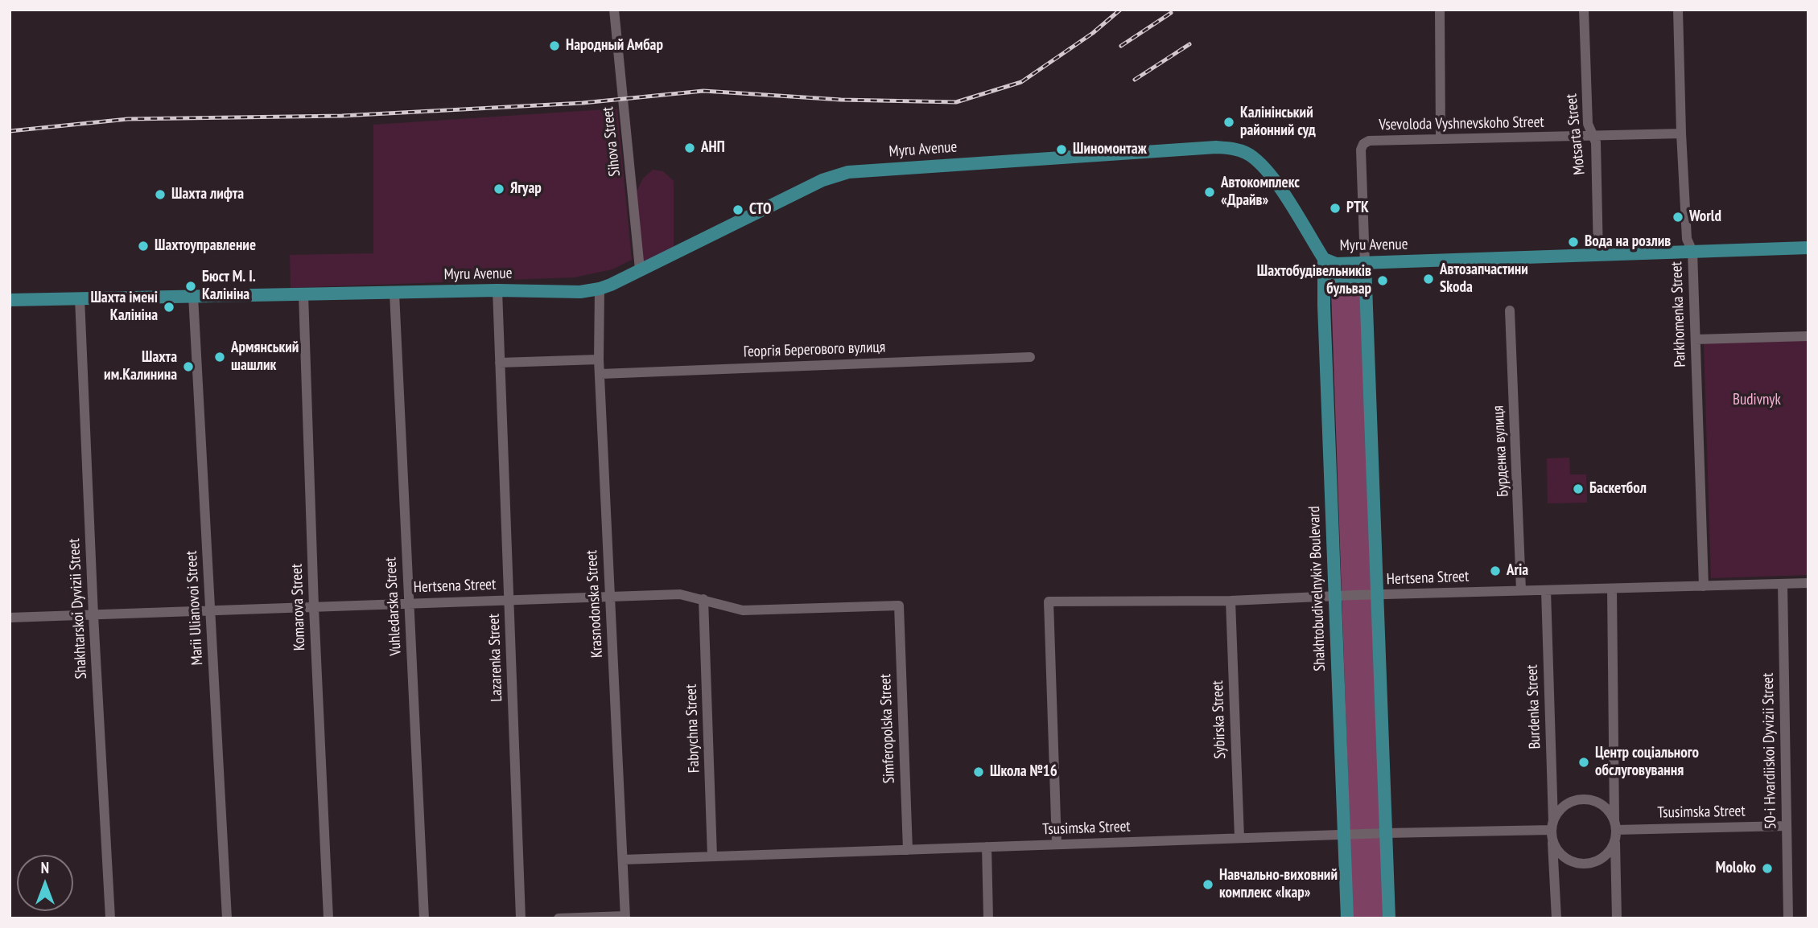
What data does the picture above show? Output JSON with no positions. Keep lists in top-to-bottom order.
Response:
{
  "streets": {
    "main road": ["Myru Avenue", "Shakhtobudivelnykiv Boulevard"],
    "street": [
      "Vsevoloda Vyshnevskoho Street",
      "Motsarta Street",
      "Sihova Street",
      "Parkhomenka Street",
      "Георгія Берегового вулиця",
      "Бурденка вулиця",
      "Hertsena Street",
      "Krasnodonska Street",
      "Vuhledarska Street",
      "Komarova Street",
      "Marii Ulianovoi Street",
      "Shakhtarskoi Dyvizii Street",
      "Lazarenka Street",
      "Burdenka Street",
      "Sybirska Street",
      "Fabrychna Street",
      "Simferopolska Street",
      "50-i Hvardiiskoi Dyvizii Street",
      "Tsusimska Street"
    ]
  },
  "crossings": [
    ["Vsevoloda Vyshnevskoho Street", "Motsarta Street"],
    ["Vsevoloda Vyshnevskoho Street", "Myru Avenue"],
    ["Vsevoloda Vyshnevskoho Street", "Parkhomenka Street"],
    ["Motsarta Street", "Myru Avenue"],
    ["Sihova Street", "Myru Avenue"],
    ["Myru Avenue", "Parkhomenka Street"],
    ["Myru Avenue", "Shakhtobudivelnykiv Boulevard"],
    ["Myru Avenue", "Krasnodonska Street"],
    ["Myru Avenue", "Vuhledarska Street"],
    ["Myru Avenue", "Komarova Street"],
    ["Myru Avenue", "Marii Ulianovoi Street"],
    ["Myru Avenue", "Shakhtarskoi Dyvizii Street"],
    ["Myru Avenue", "Lazarenka Street"],
    ["Parkhomenka Street", "Hertsena Street"],
    ["Георгія Берегового вулиця", "Krasnodonska Street"],
    ["Бурденка вулиця", "Hertsena Street"],
    ["Hertsena Street", "Shakhtobudivelnykiv Boulevard"],
    ["Hertsena Street", "Krasnodonska Street"],
    ["Hertsena Street", "Vuhledarska Street"],
    ["Hertsena Street", "Komarova Street"],
    ["Hertsena Street", "Marii Ulianovoi Street"],
    ["Hertsena Street", "Shakhtarskoi Dyvizii Street"],
    ["Hertsena Street", "Lazarenka Street"],
    ["Hertsena Street", "Burdenka Street"],
    ["Hertsena Street", "Sybirska Street"],
    ["Hertsena Street", "Fabrychna Street"],
    ["Hertsena Street", "Simferopolska Street"],
    ["Hertsena Street", "50-i Hvardiiskoi Dyvizii Street"],
    ["Hertsena Street", "Tsusimska Street"],
    ["Shakhtobudivelnykiv Boulevard", "Tsusimska Street"],
    ["Krasnodonska Street", "Tsusimska Street"],
    ["Burdenka Street", "Tsusimska Street"],
    ["Sybirska Street", "Tsusimska Street"],
    ["Fabrychna Street", "Tsusimska Street"],
    ["Simferopolska Street", "Tsusimska Street"],
    ["50-i Hvardiiskoi Dyvizii Street", "Tsusimska Street"]
  ],
  "parks": ["Budivnyk"],
  "places": [
    "Народный Амбар",
    "Калінінський районний суд",
    "АНП",
    "Шиномонтаж",
    "Ягуар",
    "Автокомплекс «Драйв»",
    "Шахта лифта",
    "РТК",
    "СТО",
    "World",
    "Вода на розлив",
    "Шахтоуправление",
    "Автозапчастини Skoda",
    "Шахтобудівельників бульвар",
    "Бюст М. І. Калініна",
    "Шахта імені Калініна",
    "Армянський шашлик",
    "Шахта им.Калинина",
    "Баскетбол",
    "Aria",
    "Центр соціального обслуговування",
    "Школа №16",
    "Moloko",
    "Навчально-виховний комплекс «Ікар»"
  ],
  "north": "top"
}
